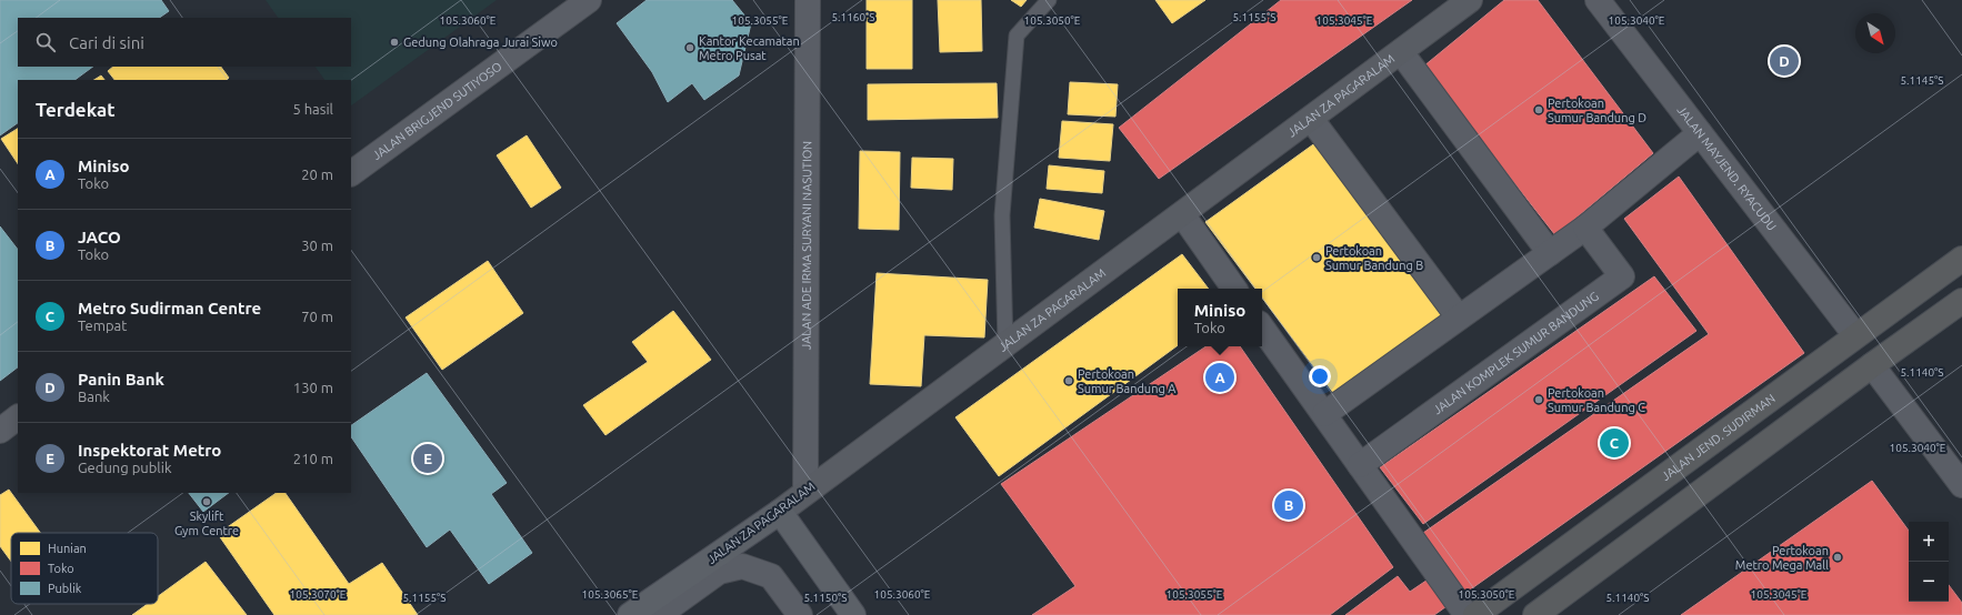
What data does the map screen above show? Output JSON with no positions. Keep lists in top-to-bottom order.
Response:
{
  "streets": {
    "highway": ["JALAN JEND. SUDIRMAN"],
    "main road": ["JALAN ZA PAGARALAM"],
    "street": [
      "JALAN BRIGJEND SUTIYOSO",
      "JALAN MAYJEND. RYACUDU",
      "JALAN ADE IRMA SURYANI NASUTION",
      "JALAN KOMPLEK SUMUR BANDUNG"
    ]
  },
  "crossings": [
    ["JALAN ZA PAGARALAM", "JALAN ADE IRMA SURYANI NASUTION"],
    ["JALAN MAYJEND. RYACUDU", "JALAN JEND. SUDIRMAN"]
  ],
  "places": [
    "Gedung Olahraga Jurai Siwo",
    "Kantor Kecamatan Metro Pusat",
    "Pertokoan Sumur Bandung D",
    "Pertokoan Sumur Bandung B",
    "Pertokoan Sumur Bandung A",
    "Pertokoan Sumur Bandung C",
    "Skylift Gym Centre",
    "Pertokoan Metro Mega Mall"
  ],
  "legend": ["Hunian", "Toko", "Publik"],
  "north": "bottom right",
  "page": {
    "search": "Cari di sini",
    "pins": [
      "D",
      "A",
      "C",
      "E",
      "B"
    ],
    "heading": ["Terdekat", "5 hasil"],
    "list": [
      {
        "mark": "A",
        "name": "Miniso",
        "note": "Toko",
        "value": "20 m"
      },
      {
        "mark": "B",
        "name": "JACO",
        "note": "Toko",
        "value": "30 m"
      },
      {
        "mark": "C",
        "name": "Metro Sudirman Centre",
        "note": "Tempat",
        "value": "70 m"
      },
      {
        "mark": "D",
        "name": "Panin Bank",
        "note": "Bank",
        "value": "130 m"
      },
      {
        "mark": "E",
        "name": "Inspektorat Metro",
        "note": "Gedung publik",
        "value": "210 m"
      }
    ],
    "popup": ["Miniso", "Toko"],
    "map_buttons": ["+", "−"]
  },
  "coordinates": [
    "5.1155°S",
    "5.1160°S",
    "105.3060°E",
    "105.3055°E",
    "105.3050°E",
    "105.3045°E",
    "105.3040°E",
    "5.1145°S",
    "5.1140°S",
    "105.3070°E",
    "105.3065°E",
    "5.1150°S"
  ]
}
